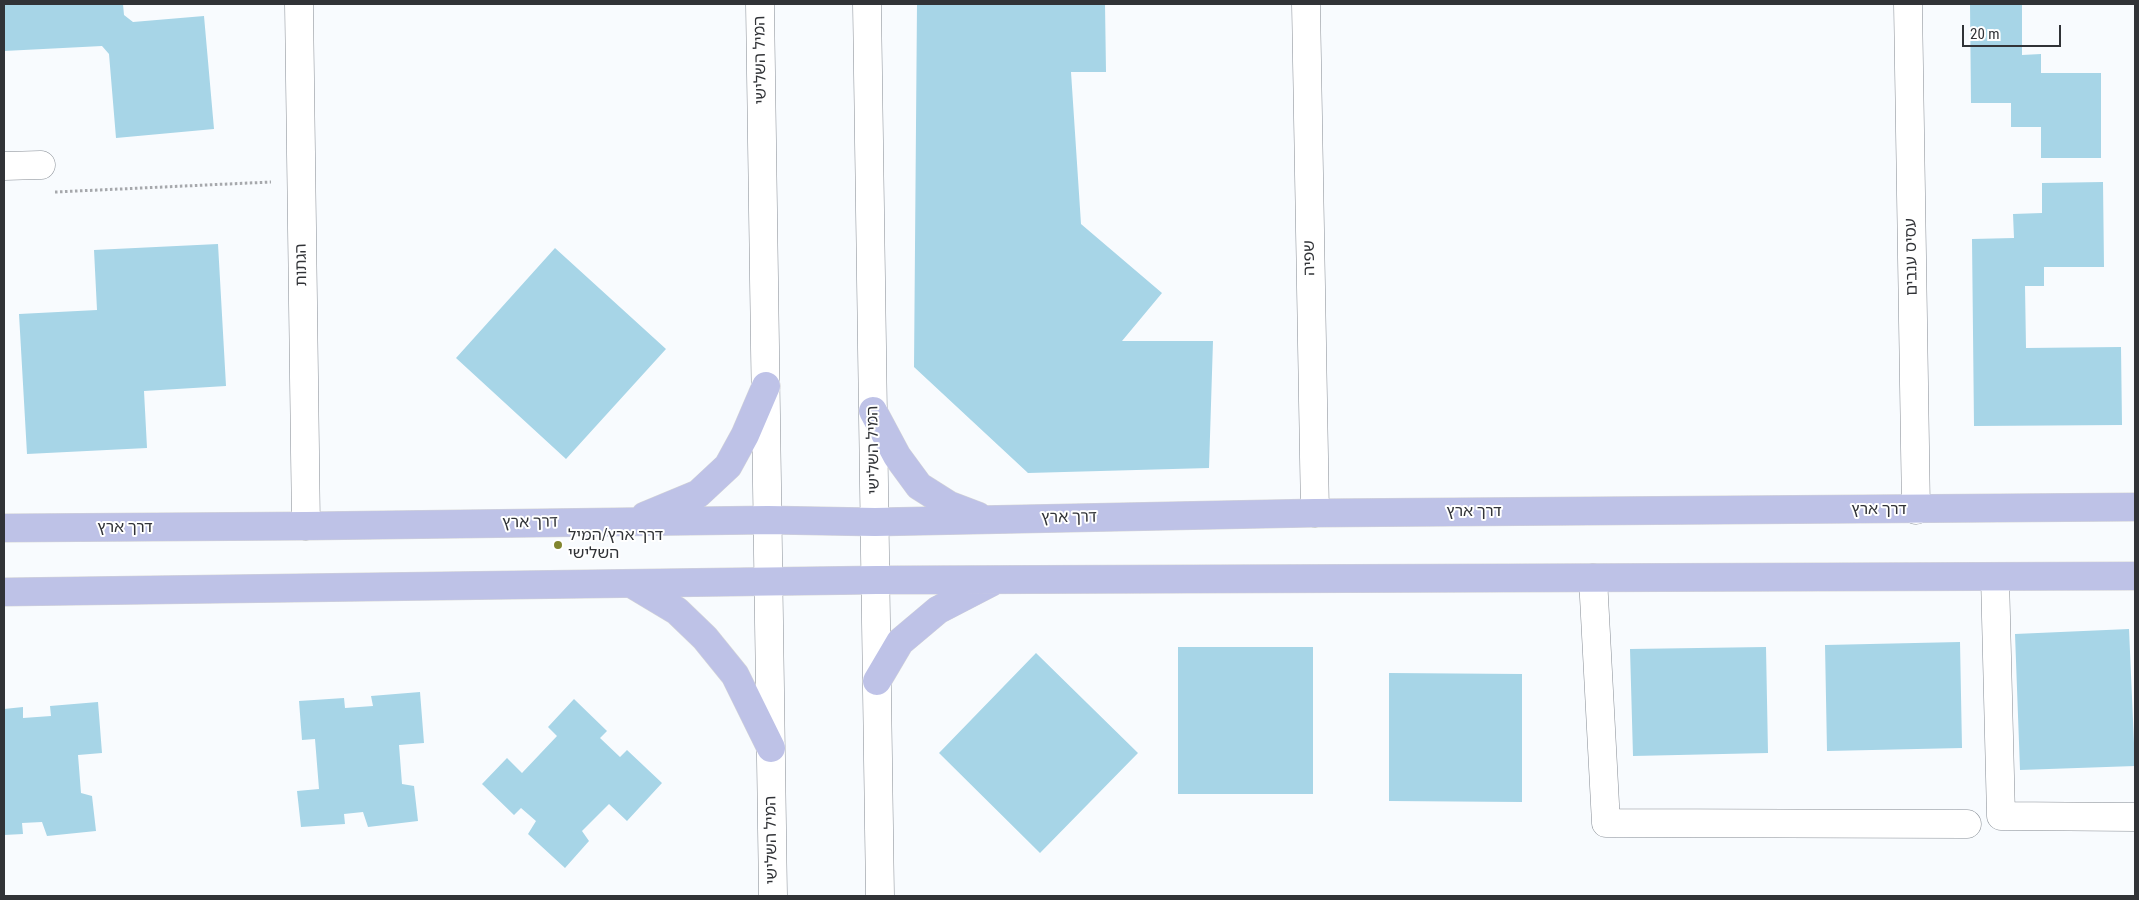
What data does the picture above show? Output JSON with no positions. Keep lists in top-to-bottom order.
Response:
{
  "streets": {
    "main road": ["דרך ארץ"],
    "street": [
      "המיל השלישי",
      "עסיס ענבים",
      "שפיה",
      "הגתות"
    ]
  },
  "crossings": [
    ["המיל השלישי", "דרך ארץ"],
    ["עסיס ענבים", "דרך ארץ"],
    ["שפיה", "דרך ארץ"],
    ["הגתות", "דרך ארץ"]
  ],
  "places": ["דרך ארץ/המיל השלישי"],
  "scale_bar": "20 m"
}
